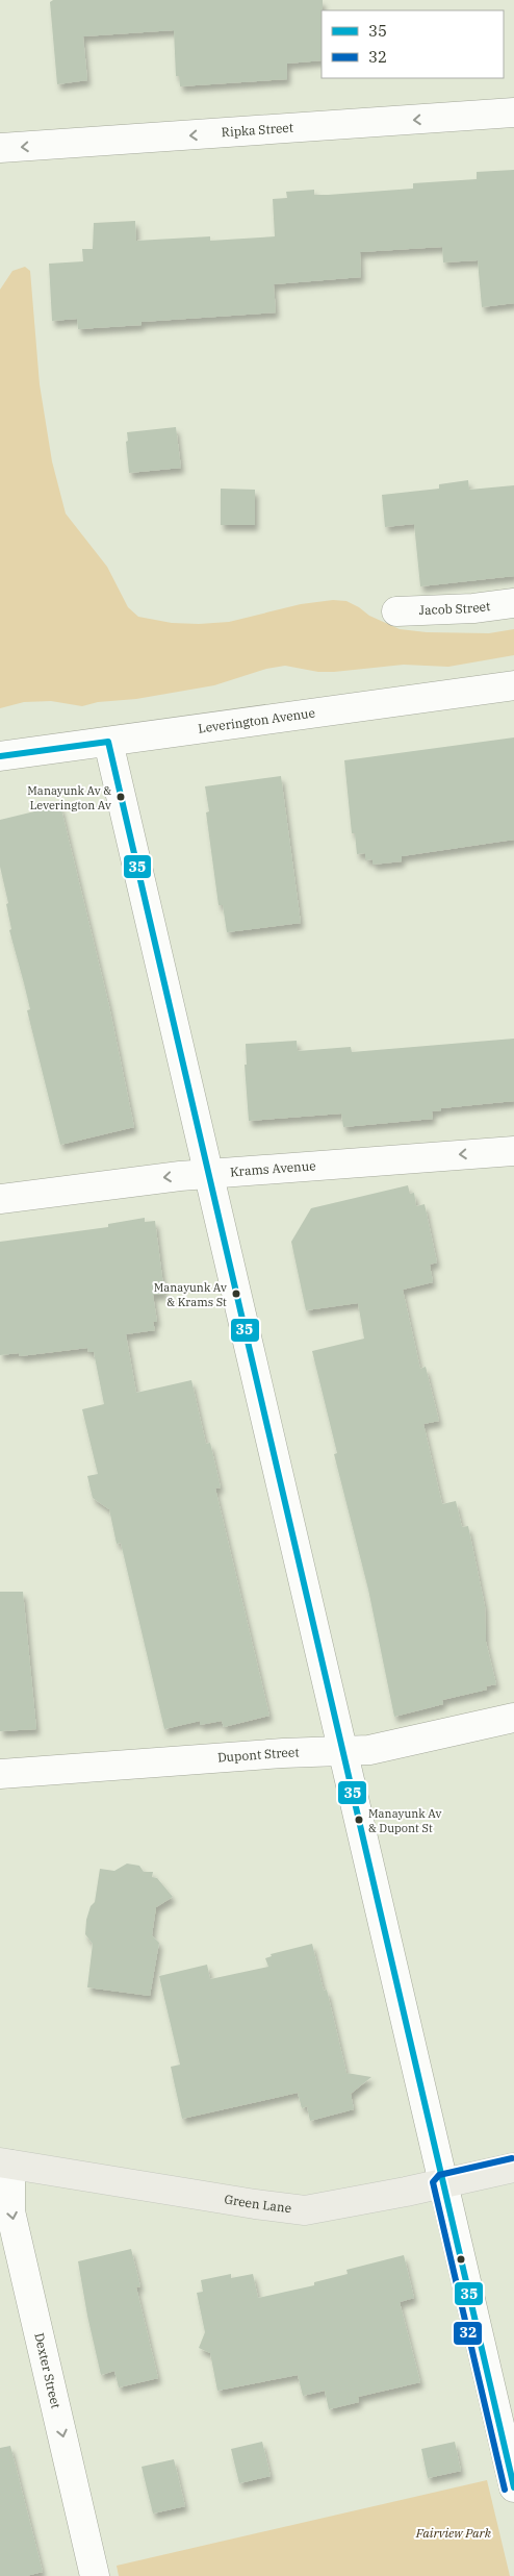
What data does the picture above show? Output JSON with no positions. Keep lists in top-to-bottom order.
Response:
{
  "streets": {
    "main road": ["Green Lane"],
    "street": [
      "Ripka Street",
      "Jacob Street",
      "Leverington Avenue",
      "Krams Avenue",
      "Dupont Street",
      "Dexter Street"
    ]
  },
  "crossings": [
    ["Green Lane", "Dexter Street"]
  ],
  "one_way": ["Ripka Street", "Krams Avenue", "Dexter Street"],
  "parks": ["Fairview Park"],
  "places": ["Manayunk Av & Leverington Av", "Manayunk Av & Krams St", "Manayunk Av & Dupont St"],
  "lines": ["transit line 35", "transit line 32"],
  "legend": ["35", "32"]
}
